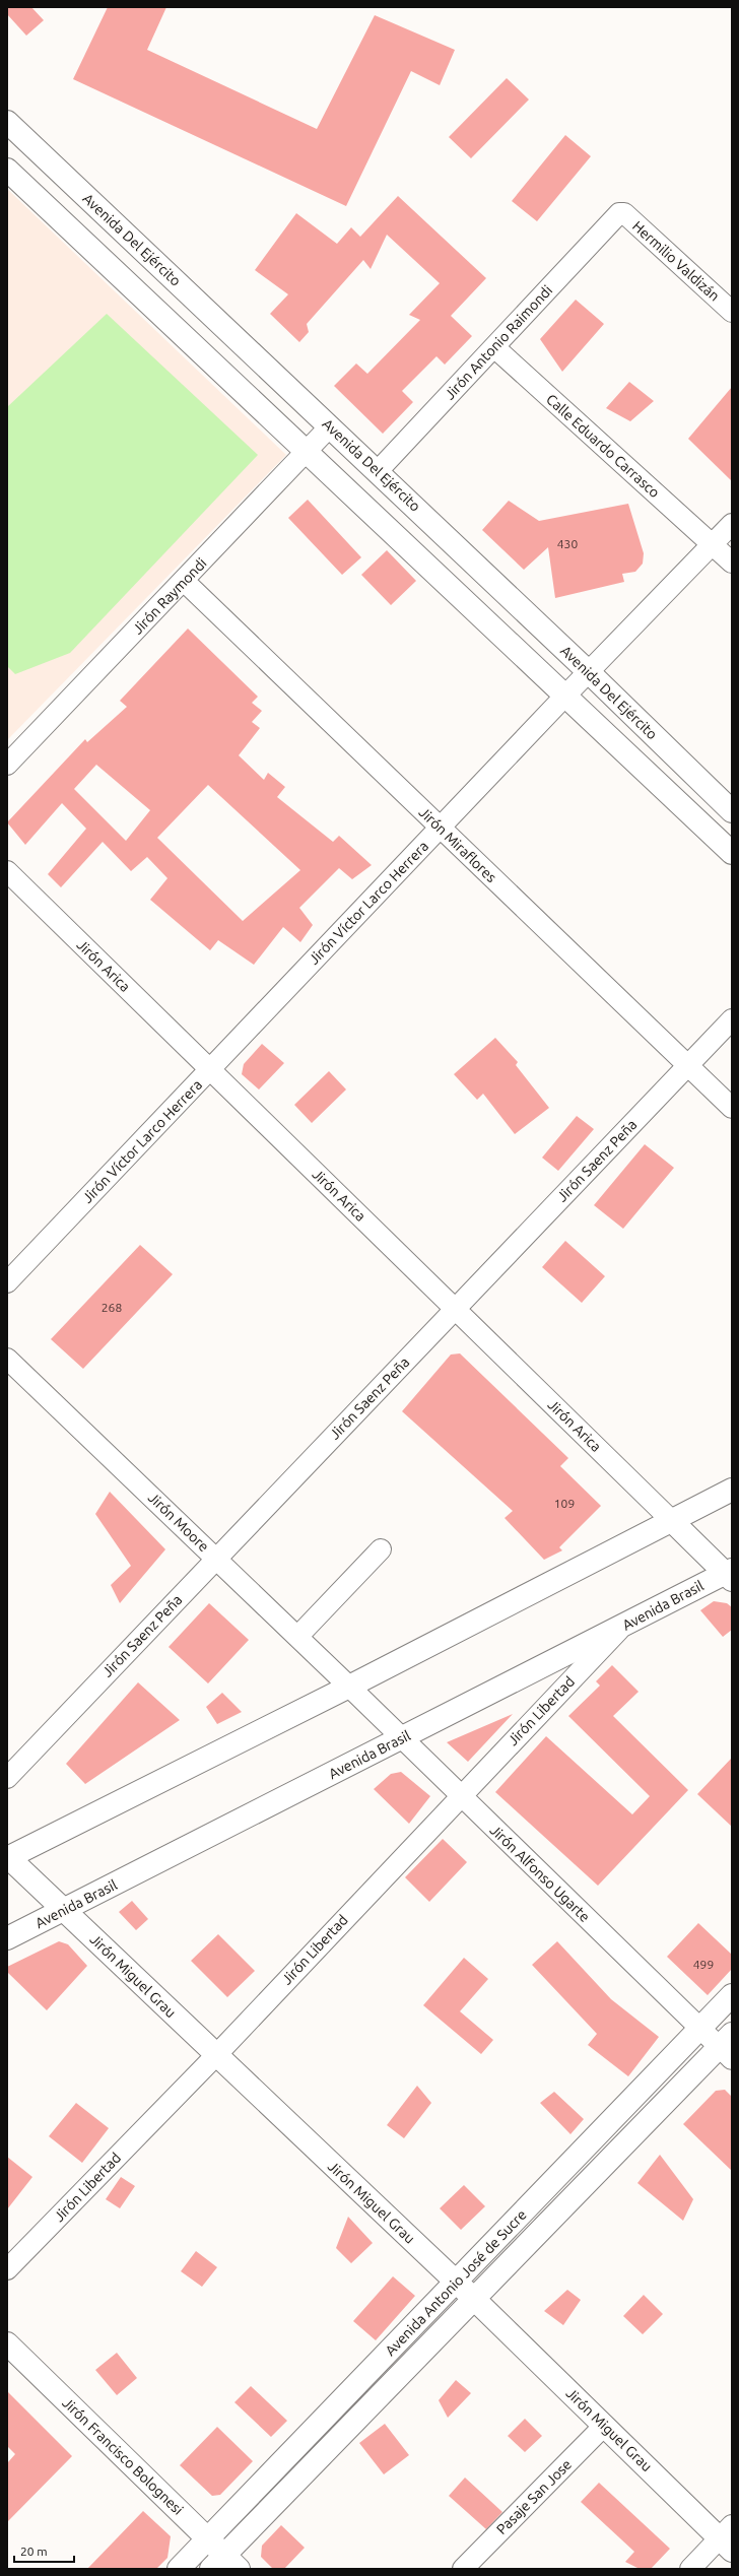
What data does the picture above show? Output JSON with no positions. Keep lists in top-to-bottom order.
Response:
{
  "streets": {
    "main road": [
      "Avenida Del Ejército",
      "Avenida Brasil",
      "Jirón Miguel Grau",
      "Avenida Antonio José de Sucre",
      "Jirón Francisco Bolognesi"
    ],
    "street": [
      "Hermilio Valdizán",
      "Jirón Antonio Raimondi",
      "Calle Eduardo Carrasco",
      "Jirón Raymondi",
      "Jirón Miraflores",
      "Jirón Víctor Larco Herrera",
      "Jirón Arica",
      "Jirón Saenz Peña",
      "Jirón Moore",
      "Jirón Libertad",
      "Jirón Alfonso Ugarte",
      "Pasaje San Jose"
    ]
  },
  "crossings": [
    ["Avenida Del Ejército", "Jirón Antonio Raimondi"],
    ["Avenida Del Ejército", "Jirón Raymondi"],
    ["Avenida Del Ejército", "Jirón Víctor Larco Herrera"],
    ["Hermilio Valdizán", "Jirón Antonio Raimondi"],
    ["Jirón Antonio Raimondi", "Calle Eduardo Carrasco"],
    ["Calle Eduardo Carrasco", "Jirón Víctor Larco Herrera"],
    ["Jirón Raymondi", "Jirón Miraflores"],
    ["Jirón Miraflores", "Jirón Víctor Larco Herrera"],
    ["Jirón Miraflores", "Jirón Saenz Peña"],
    ["Jirón Víctor Larco Herrera", "Jirón Arica"],
    ["Jirón Arica", "Jirón Saenz Peña"],
    ["Jirón Saenz Peña", "Jirón Moore"],
    ["Jirón Moore", "Jirón Alfonso Ugarte"],
    ["Avenida Brasil", "Jirón Libertad"],
    ["Avenida Brasil", "Jirón Alfonso Ugarte"],
    ["Avenida Brasil", "Jirón Miguel Grau"],
    ["Jirón Libertad", "Jirón Alfonso Ugarte"],
    ["Jirón Libertad", "Jirón Miguel Grau"],
    ["Jirón Alfonso Ugarte", "Avenida Antonio José de Sucre"],
    ["Jirón Miguel Grau", "Avenida Antonio José de Sucre"],
    ["Jirón Miguel Grau", "Pasaje San Jose"],
    ["Avenida Antonio José de Sucre", "Jirón Francisco Bolognesi"]
  ],
  "house_numbers": [
    "430",
    "268",
    "109",
    "499"
  ],
  "scale_bar": "20 m"
}
